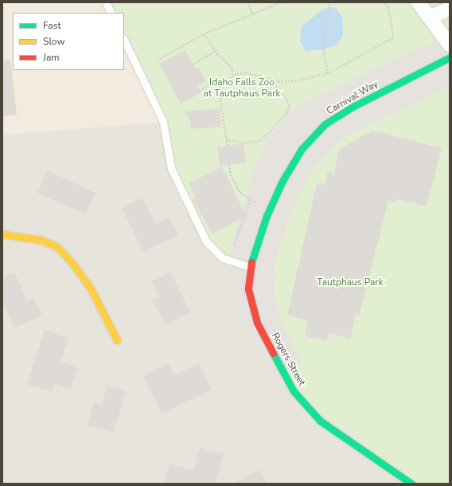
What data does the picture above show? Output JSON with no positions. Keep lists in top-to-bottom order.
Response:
{
  "streets": {
    "street": ["Carnival Way", "Rogers Street"]
  },
  "crossings": [
    ["Carnival Way", "Rogers Street"]
  ],
  "parks": ["Idaho Falls Zoo at Tautphaus Park", "Tautphaus Park"],
  "legend": ["Fast", "Slow", "Jam"]
}
